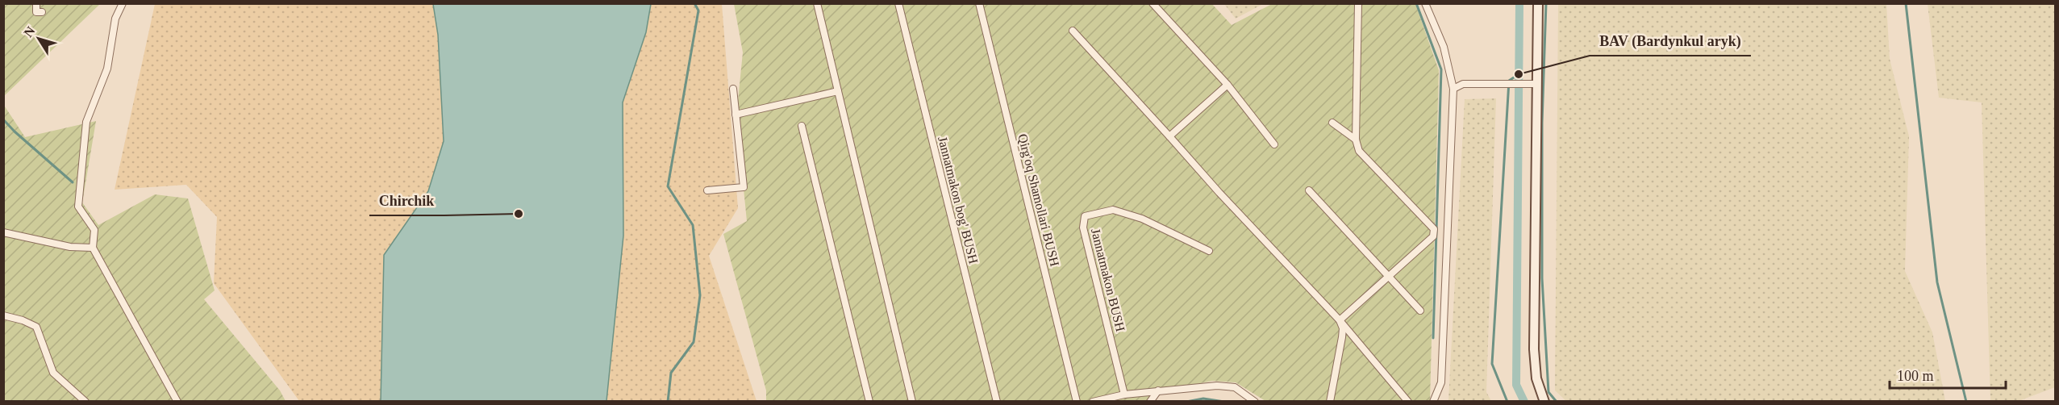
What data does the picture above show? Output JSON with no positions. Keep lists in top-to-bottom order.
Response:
{
  "streets": {
    "street": ["Jannatmakon bog' BUSH", "Qirg'oq Shamollari BUSH", "Jannatmakon BUSH"]
  },
  "places": ["BAV (Bardynkul aryk)", "Chirchik"],
  "scale_bar": "100 m",
  "north": "top left"
}
